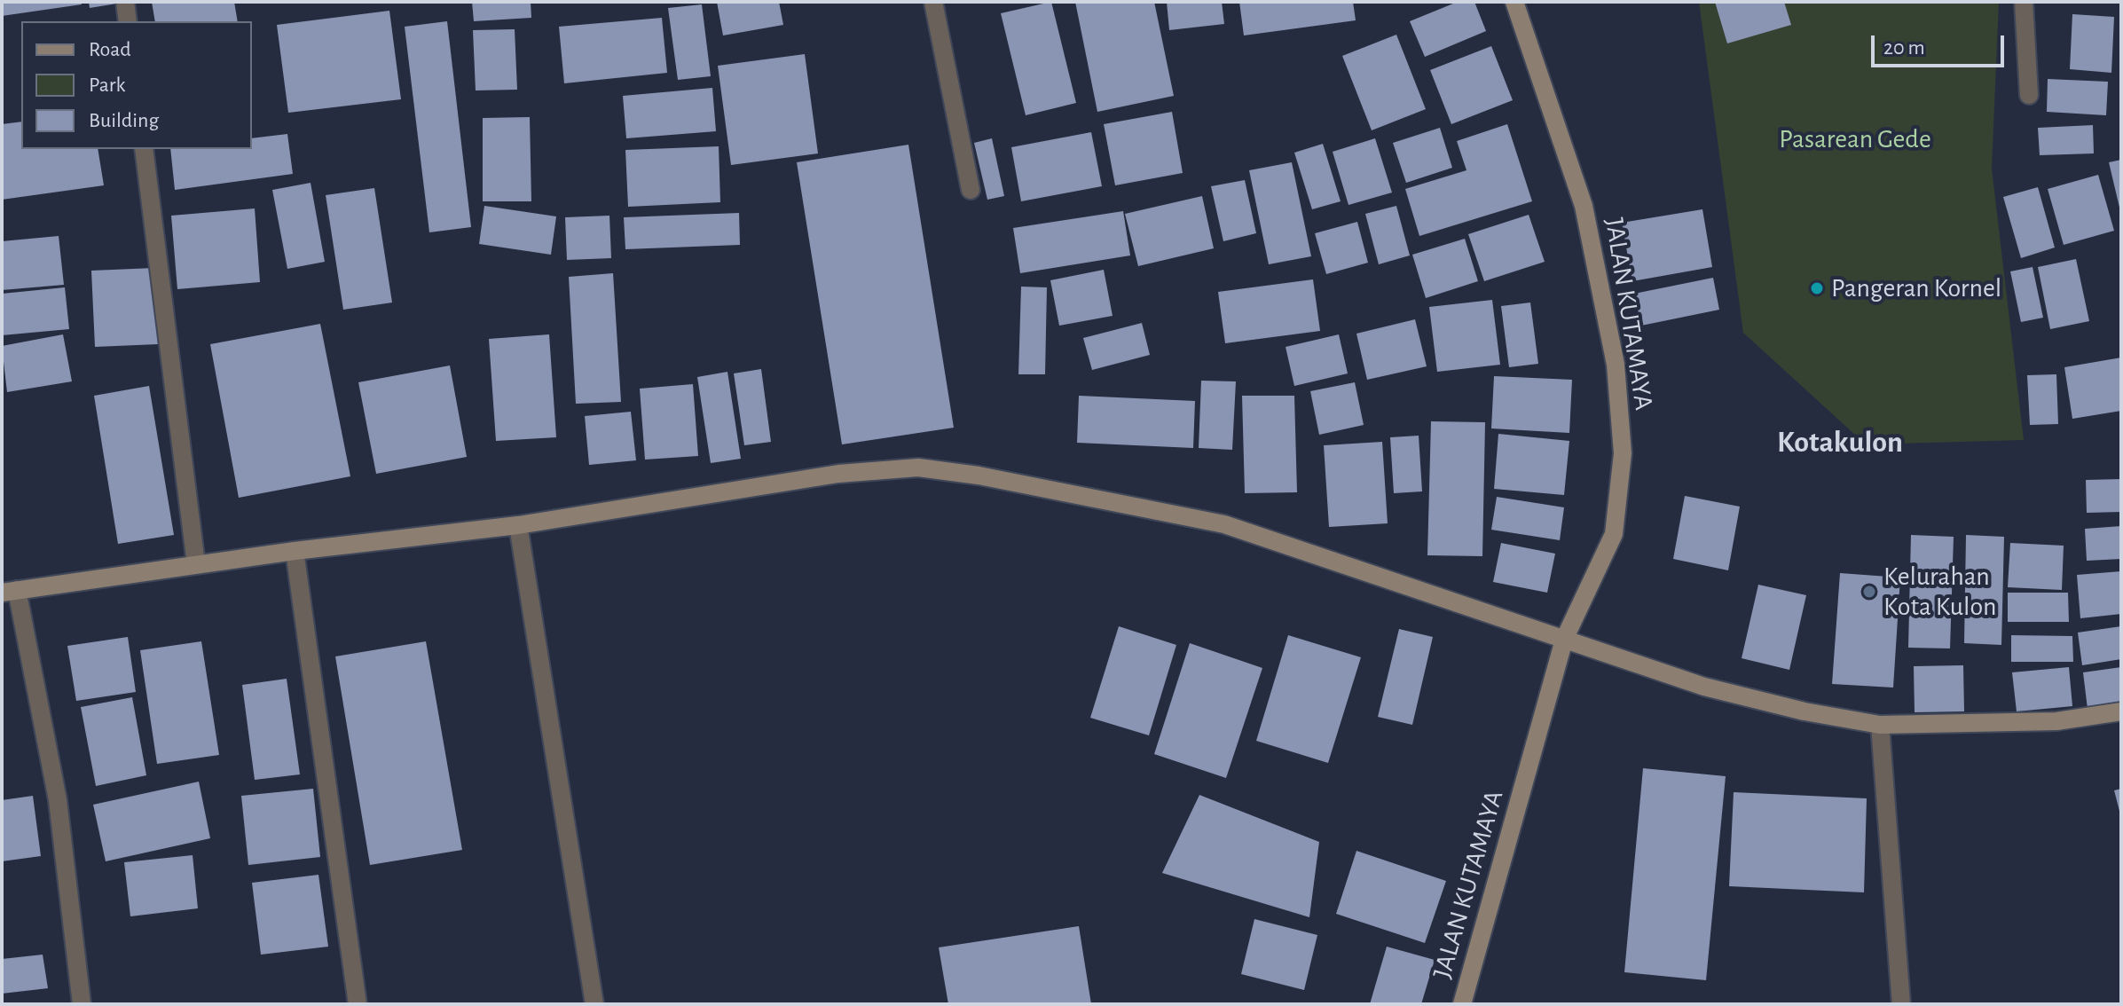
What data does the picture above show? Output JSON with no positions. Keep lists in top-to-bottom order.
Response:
{
  "streets": {
    "street": ["JALAN KUTAMAYA"]
  },
  "districts": ["Kotakulon"],
  "parks": ["Pasarean Gede"],
  "places": ["Pangeran Kornel", "Kelurahan Kota Kulon"],
  "legend": ["Road", "Park", "Building"],
  "scale_bar": "20 m"
}
